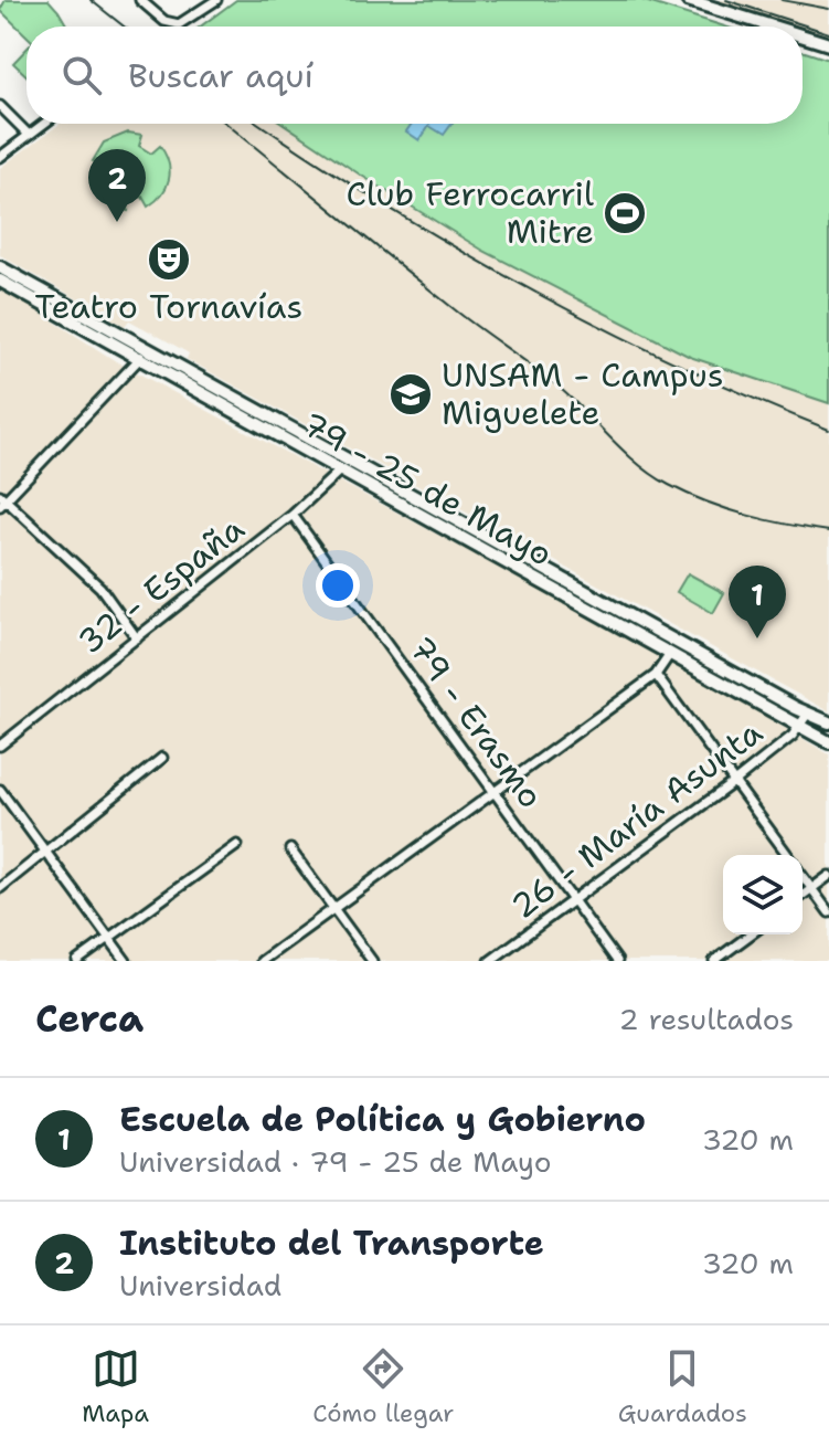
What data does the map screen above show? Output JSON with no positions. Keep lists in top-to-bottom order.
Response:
{
  "streets": {
    "main road": ["79 - 25 de Mayo"],
    "street": ["32 - España", "79 - Erasmo", "26 - María Asunta"]
  },
  "crossings": [
    ["79 - 25 de Mayo", "32 - España"],
    ["79 - 25 de Mayo", "26 - María Asunta"],
    ["32 - España", "79 - Erasmo"],
    ["79 - Erasmo", "26 - María Asunta"]
  ],
  "places": {
    "sports": ["Club Ferrocarril Mitre"],
    "theatre": ["Teatro Tornavías"],
    "school or university": ["UNSAM - Campus Miguelete"]
  },
  "page": {
    "search": "Buscar aquí",
    "pins": ["2", "1"],
    "heading": ["Cerca", "2 resultados"],
    "list": [
      {
        "mark": "1",
        "name": "Escuela de Política y Gobierno",
        "note": "Universidad · 79 - 25 de Mayo",
        "value": "320 m"
      },
      {
        "mark": "2",
        "name": "Instituto del Transporte",
        "note": "Universidad",
        "value": "320 m"
      }
    ],
    "nav": ["Mapa", "Cómo llegar", "Guardados"]
  }
}
